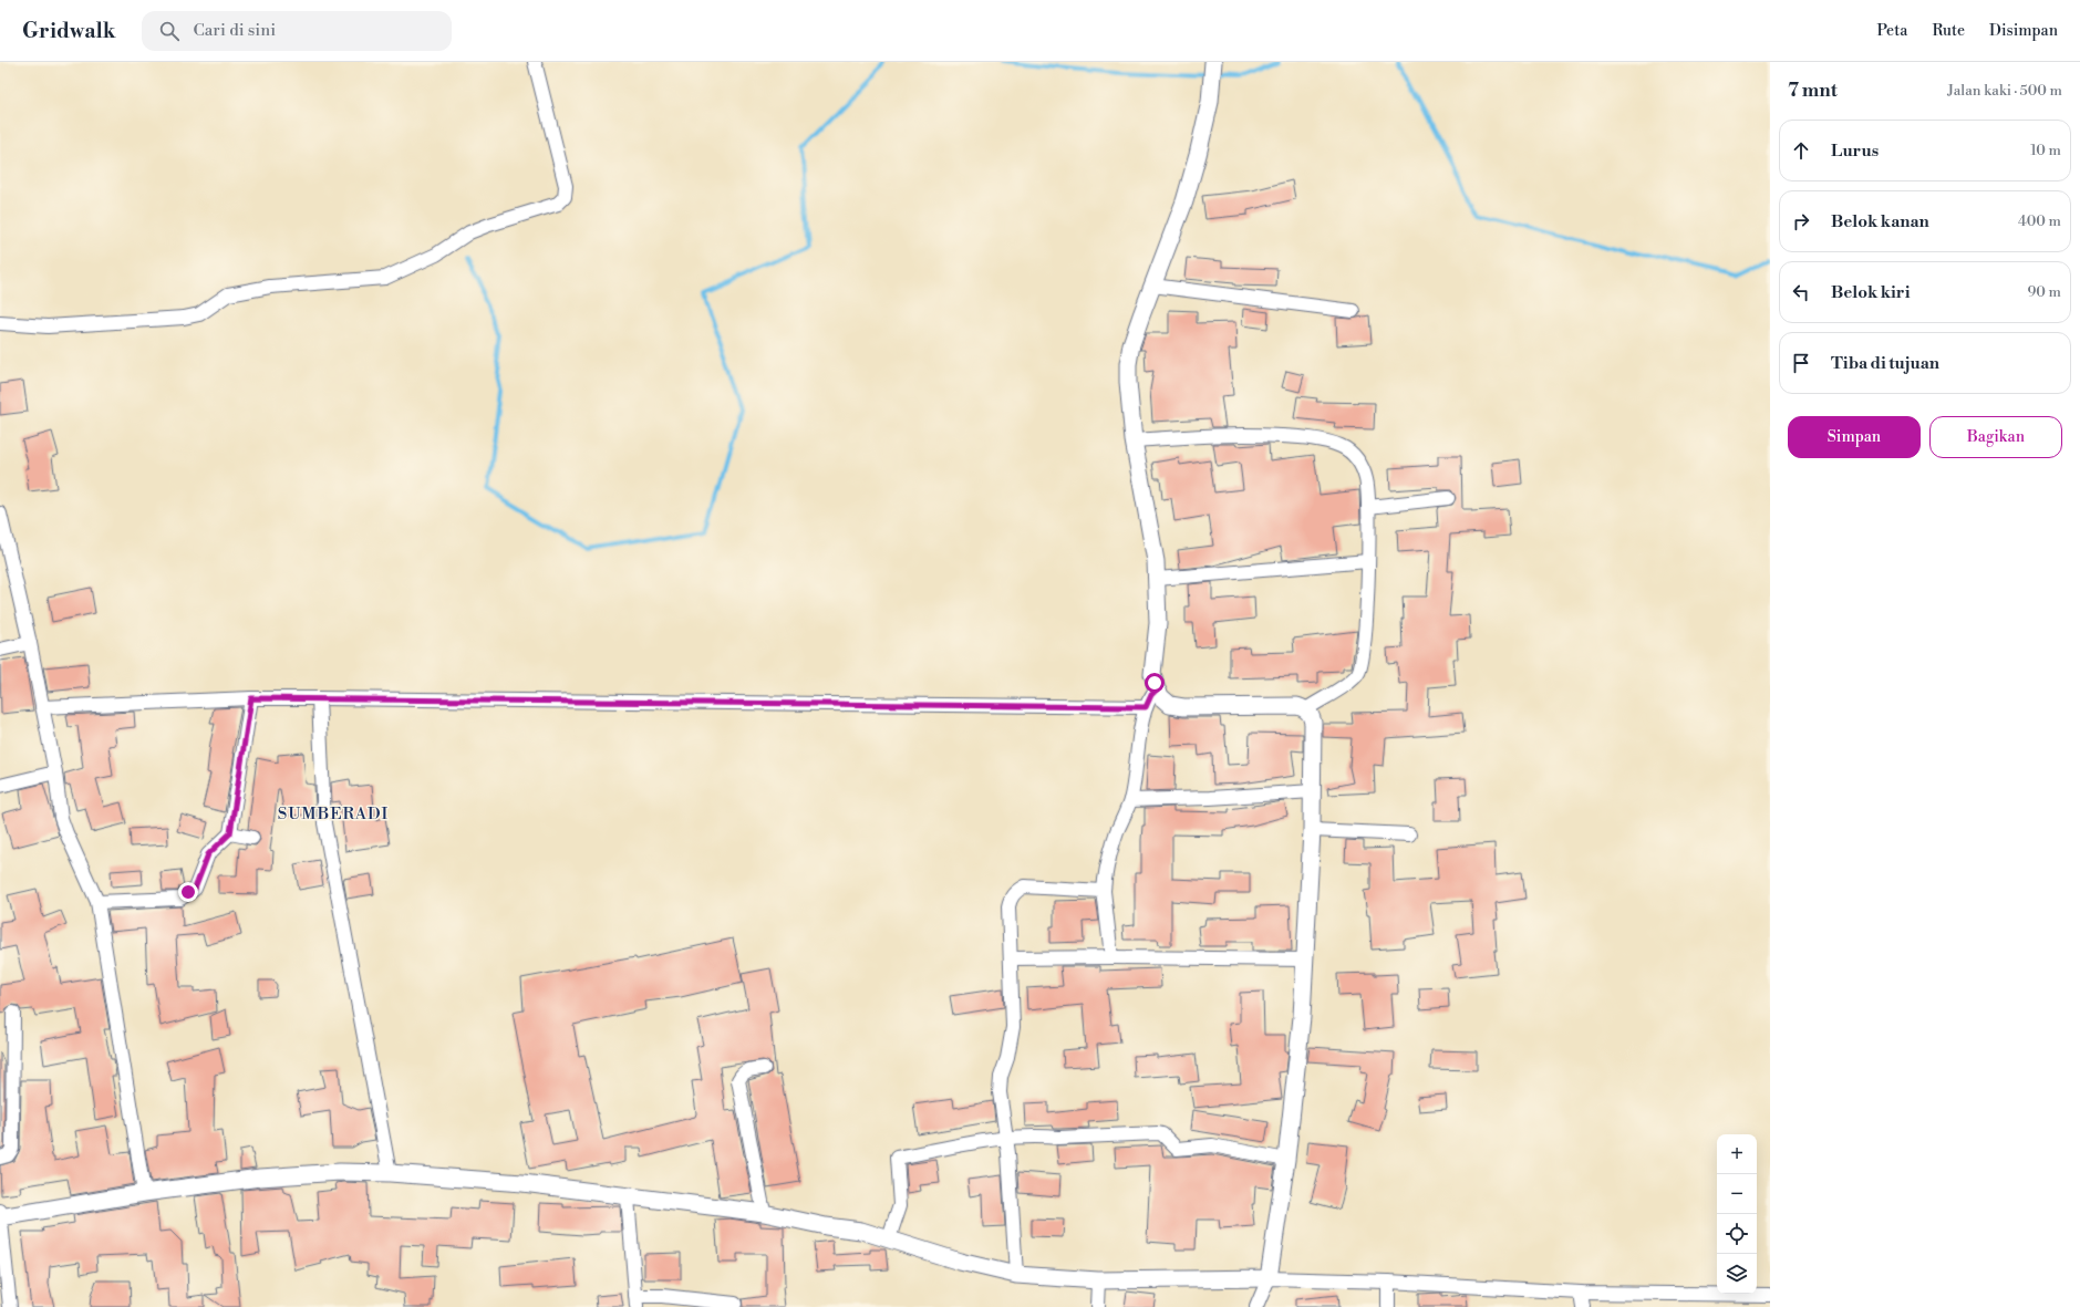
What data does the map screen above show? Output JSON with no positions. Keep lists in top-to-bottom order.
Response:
{
  "districts": ["SUMBERADI"],
  "page": {
    "header": "Gridwalk",
    "search": "Cari di sini",
    "nav": ["Peta", "Rute", "Disimpan"],
    "heading": ["7 mnt", "Jalan kaki · 500 m"],
    "list": [
      ["Lurus", "10 m"],
      ["Belok kanan", "400 m"],
      ["Belok kiri", "90 m"],
      "Tiba di tujuan"
    ],
    "buttons": ["Simpan", "Bagikan"],
    "map_buttons": ["+", "−"]
  }
}
